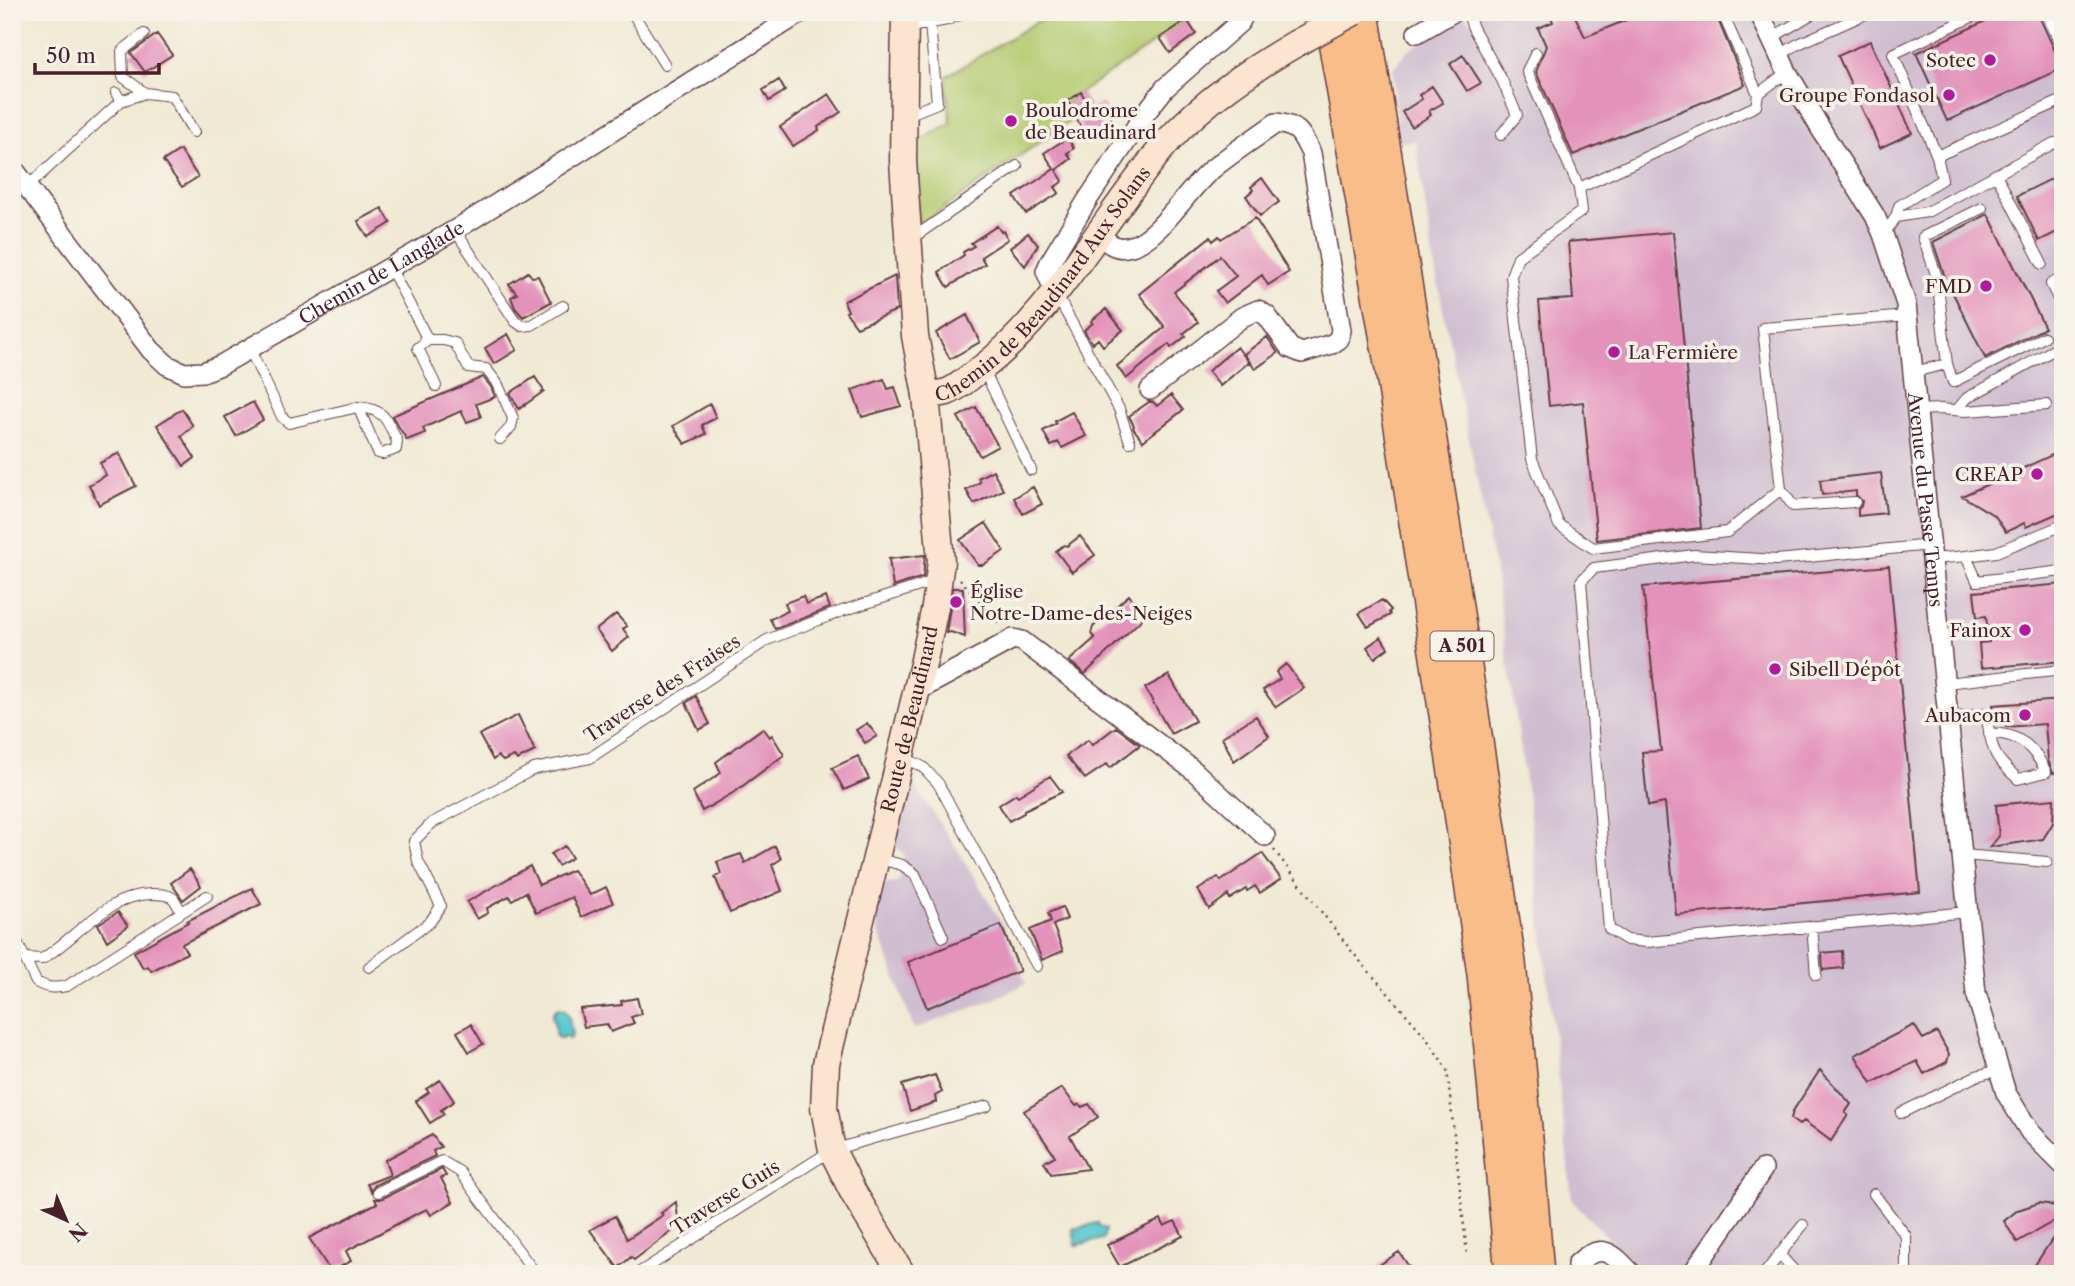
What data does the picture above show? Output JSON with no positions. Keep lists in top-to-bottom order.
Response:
{
  "streets": {
    "highway": ["A 501"],
    "street": [
      "Chemin de Langlade",
      "Chemin de Beaudinard Aux Solans",
      "Avenue du Passe Temps",
      "Route de Beaudinard"
    ],
    "lane": ["Traverse des Fraises", "Traverse Guis"]
  },
  "crossings": [
    ["Chemin de Beaudinard Aux Solans", "Route de Beaudinard"],
    ["Traverse des Fraises", "Route de Beaudinard"],
    ["Route de Beaudinard", "Traverse Guis"]
  ],
  "places": [
    "Sotec",
    "Groupe Fondasol",
    "Boulodrome de Beaudinard",
    "FMD",
    "La Fermière",
    "CREAP",
    "Église Notre-Dame-des-Neiges",
    "Fainox",
    "Sibell Dépôt",
    "Aubacom"
  ],
  "scale_bar": "50 m",
  "north": "bottom right"
}
